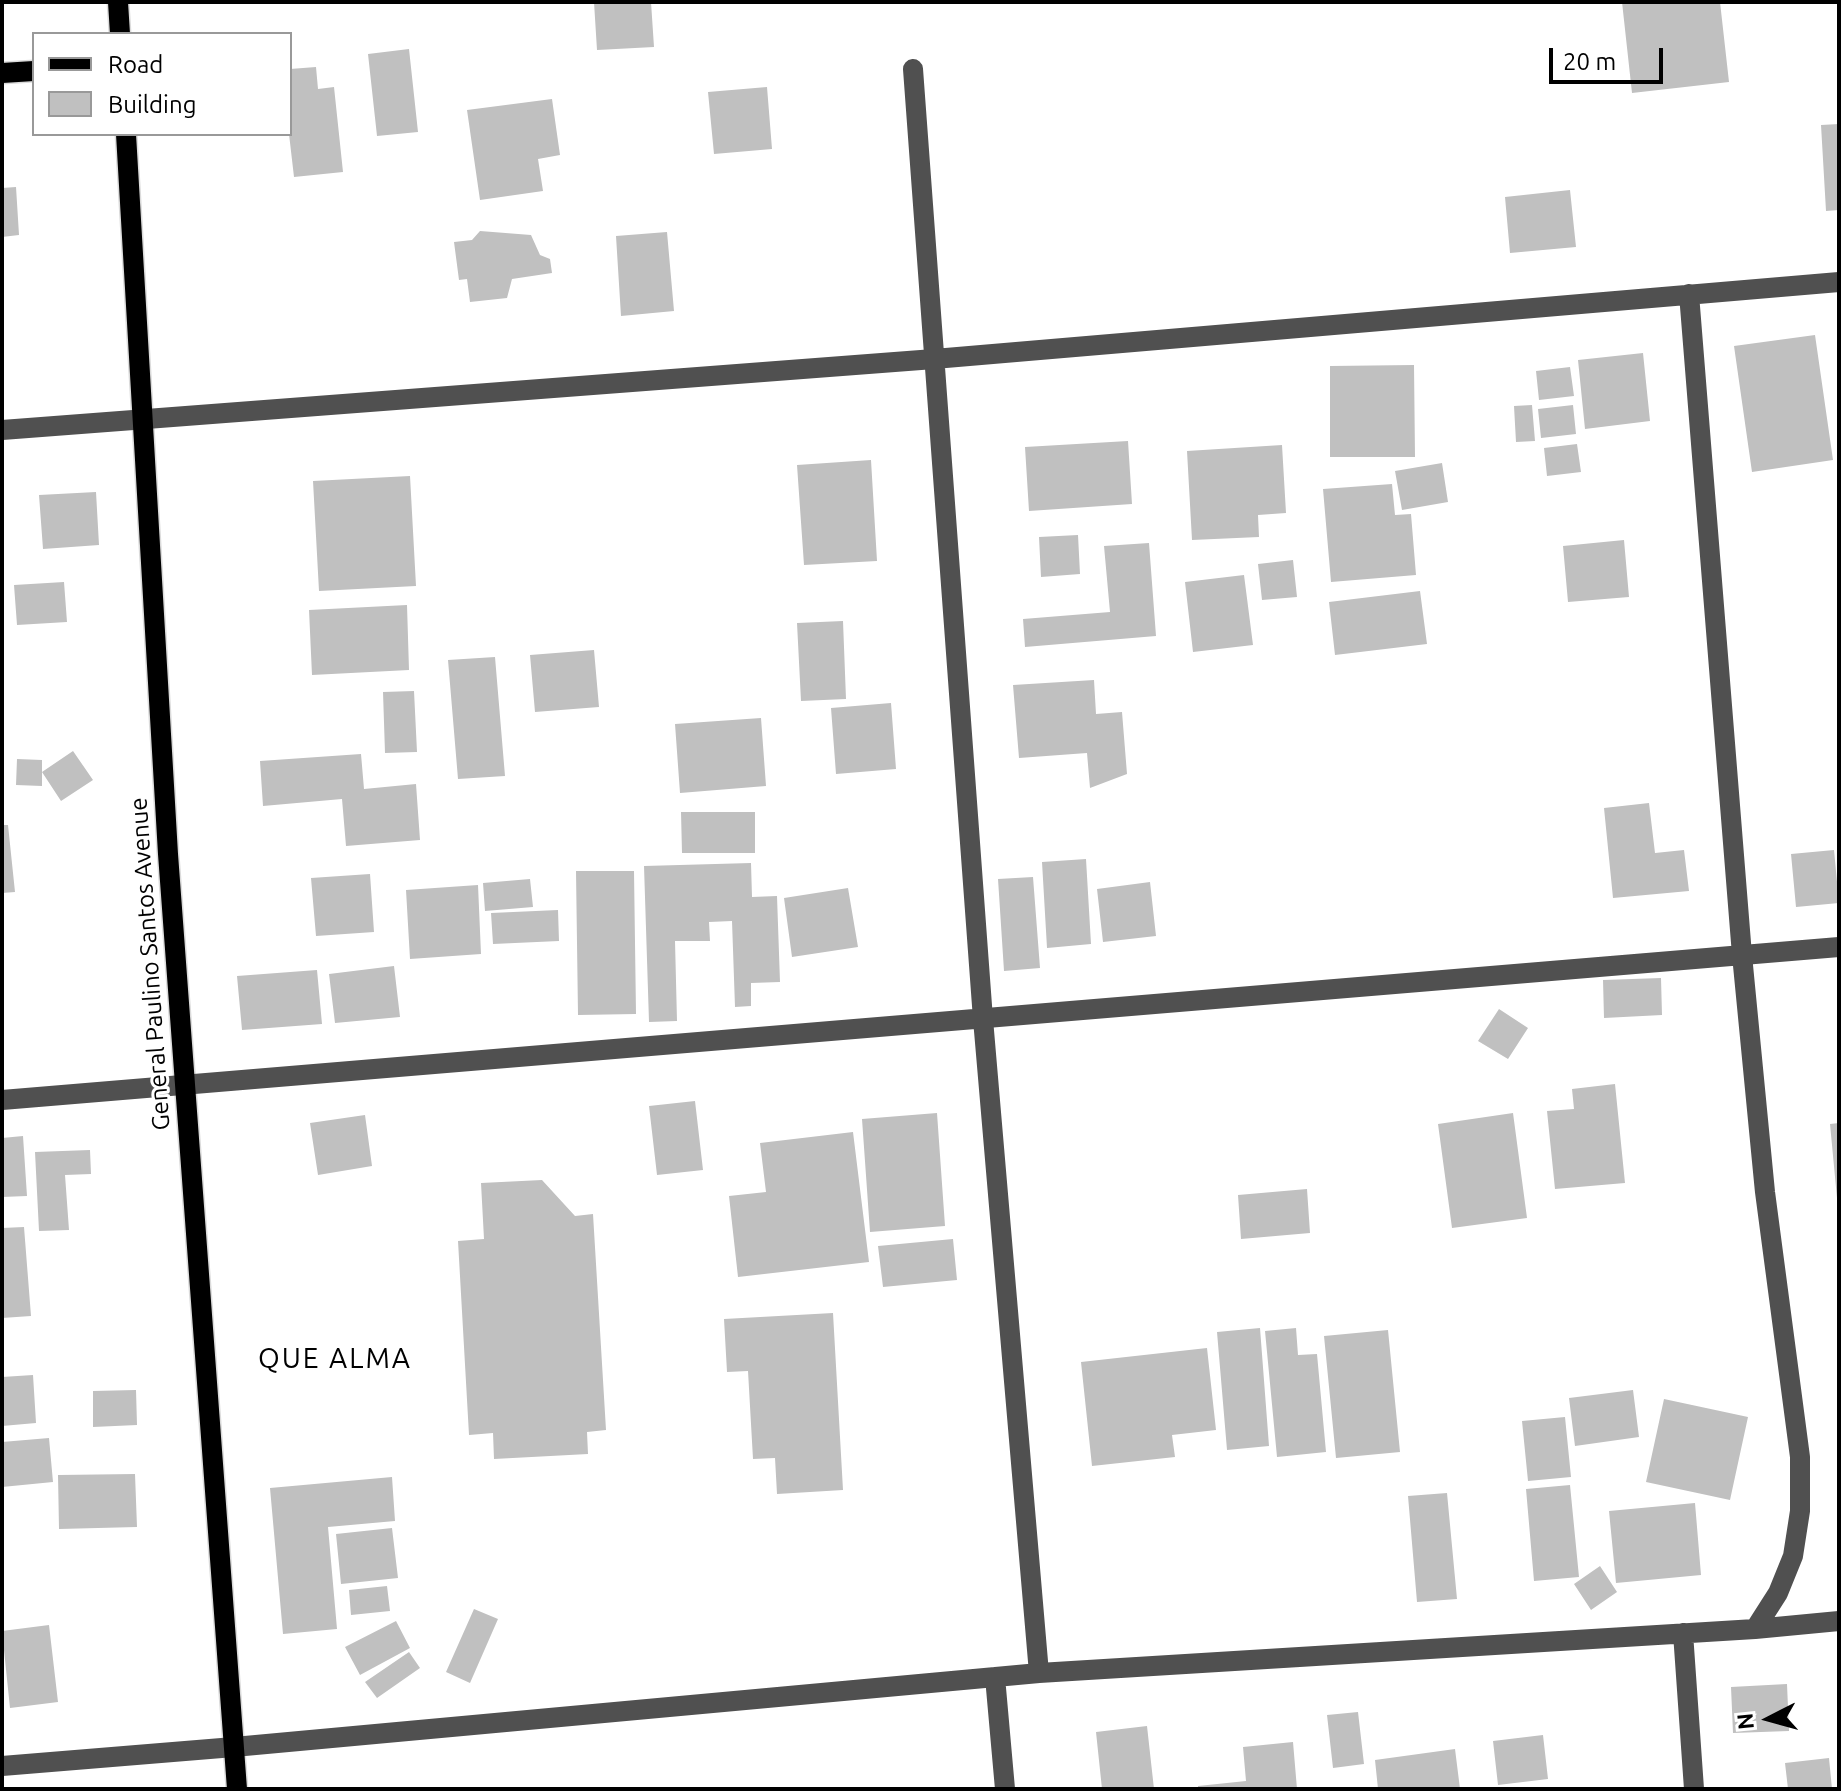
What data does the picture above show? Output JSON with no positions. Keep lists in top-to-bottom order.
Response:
{
  "streets": {
    "main road": ["General Paulino Santos Avenue"]
  },
  "districts": ["QUE ALMA"],
  "legend": ["Road", "Building"],
  "scale_bar": "20 m",
  "north": "left"
}
